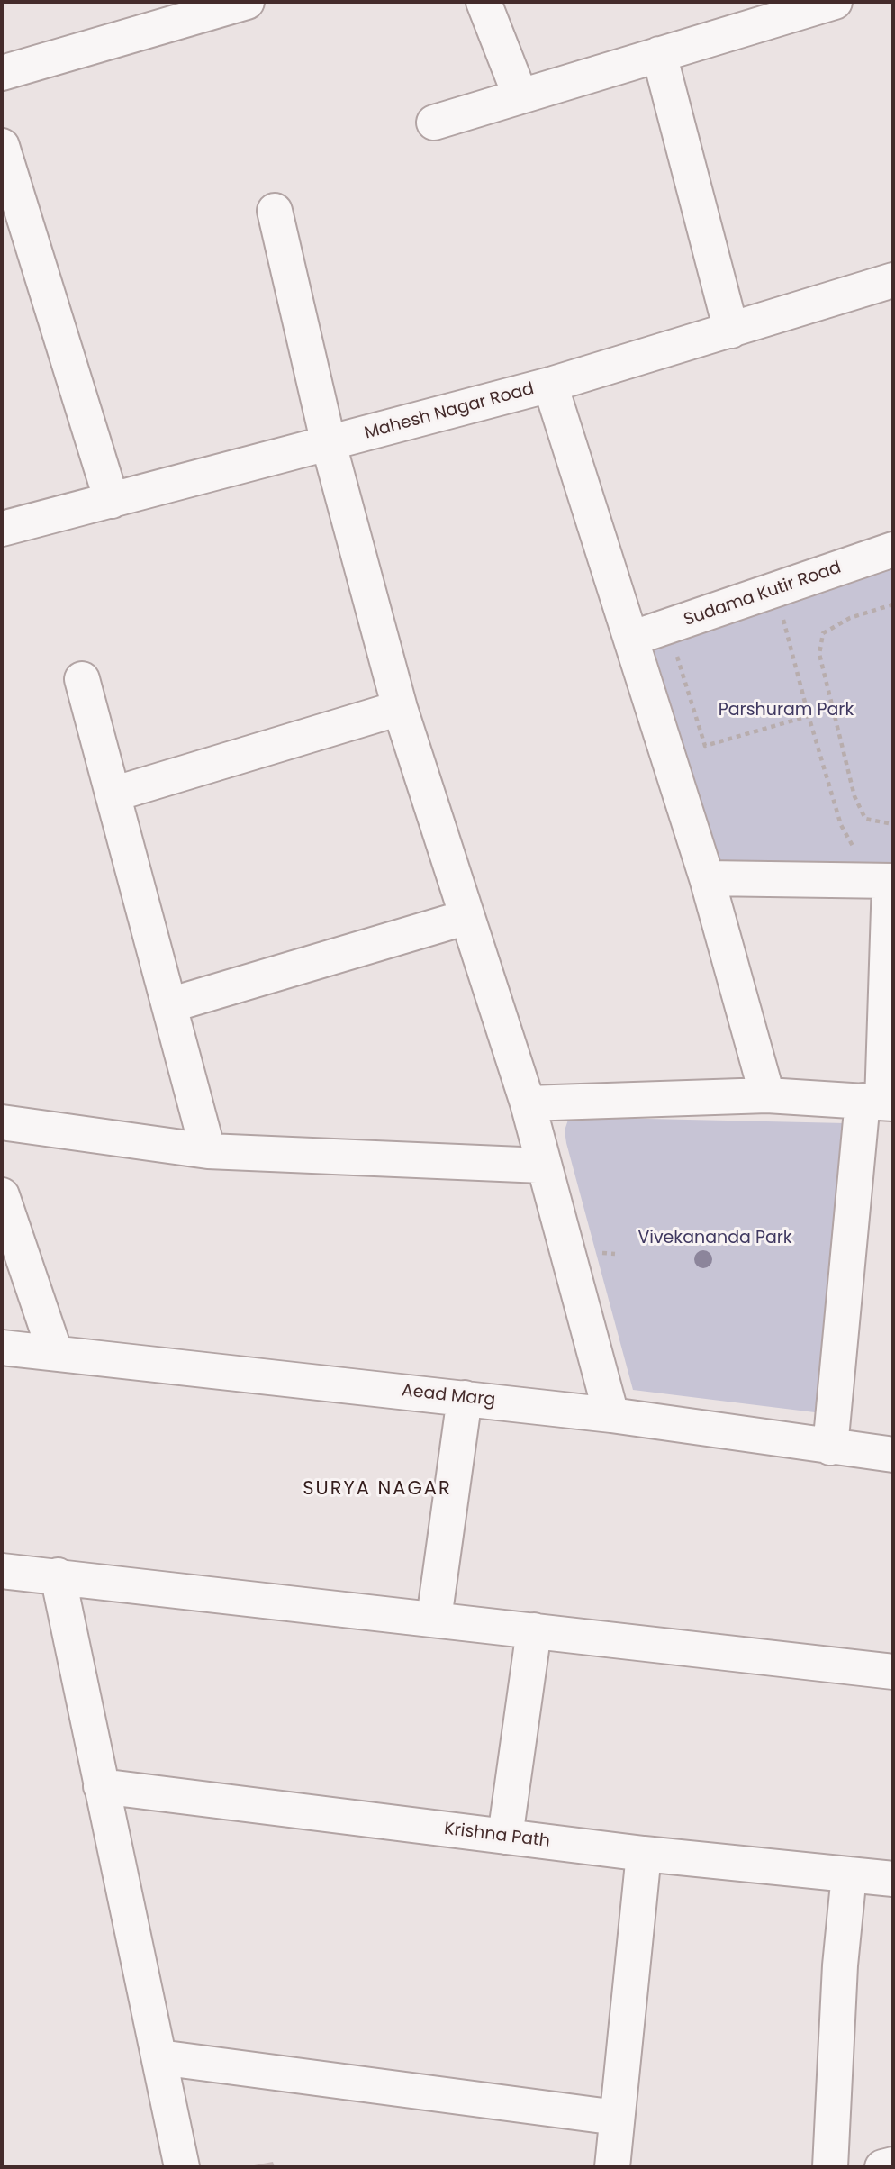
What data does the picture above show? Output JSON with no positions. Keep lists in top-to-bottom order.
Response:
{
  "streets": {
    "street": [
      "Mahesh Nagar Road",
      "Sudama Kutir Road",
      "Aead Marg",
      "Krishna Path"
    ]
  },
  "districts": ["SURYA NAGAR"],
  "parks": ["Parshuram Park", "Vivekananda Park"]
}
